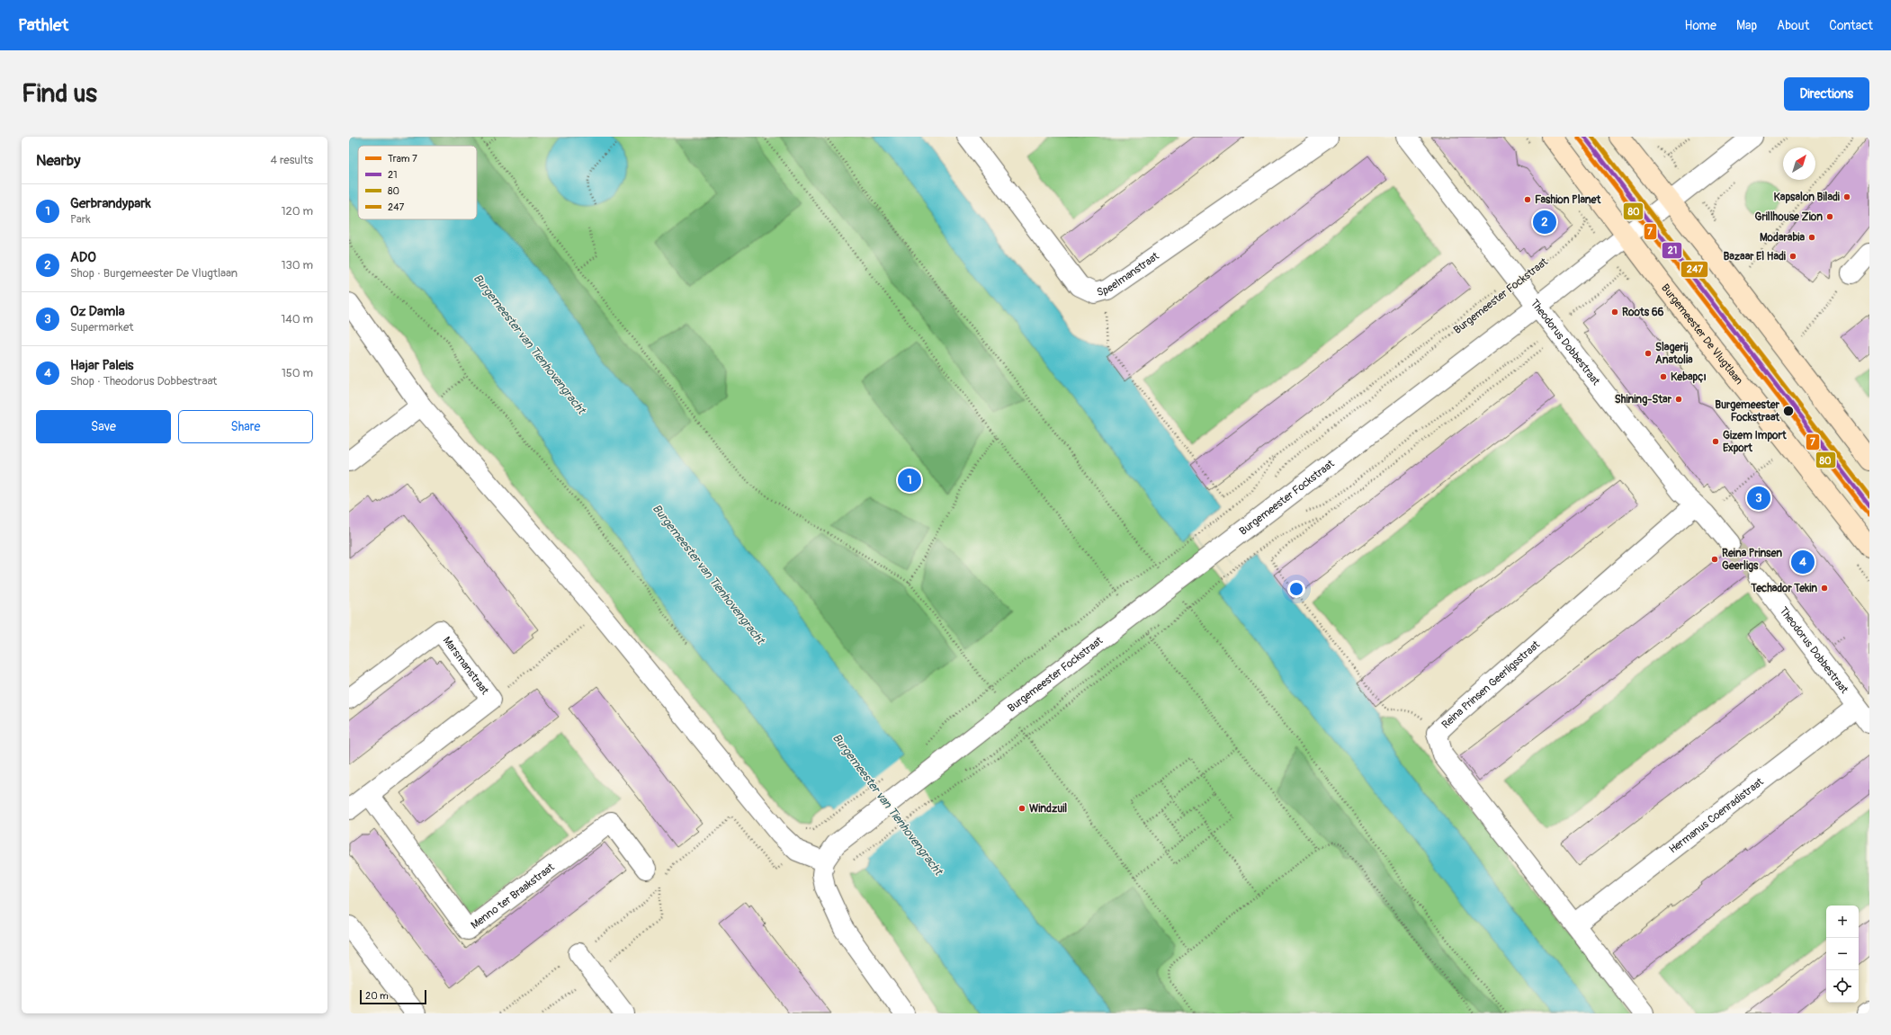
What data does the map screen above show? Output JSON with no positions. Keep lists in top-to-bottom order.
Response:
{
  "streets": {
    "main road": ["Burgemeester De Vlugtlaan"],
    "street": [
      "Speelmanstraat",
      "Burgemeester Fockstraat",
      "Theodorus Dobbestraat",
      "Marsmanstraat",
      "Reina Prinsen Geerligsstraat",
      "Hermanus Coenradistraat",
      "Menno ter Braakstraat"
    ]
  },
  "crossings": [
    ["Burgemeester Fockstraat", "Burgemeester De Vlugtlaan"],
    ["Burgemeester Fockstraat", "Theodorus Dobbestraat"],
    ["Theodorus Dobbestraat", "Reina Prinsen Geerligsstraat"],
    ["Theodorus Dobbestraat", "Hermanus Coenradistraat"],
    ["Marsmanstraat", "Menno ter Braakstraat"],
    ["Reina Prinsen Geerligsstraat", "Hermanus Coenradistraat"]
  ],
  "water": ["Burgemeester van Tienhovengracht"],
  "places": [
    "Kapsalon Biladi",
    "Fashion Planet",
    "Grillhouse Zion",
    "Modarabia",
    "Bazaar El Hadi",
    "Roots 66",
    "Slagerij Anatolia",
    "Kebapçı",
    "Shining-Star",
    "Burgemeester Fockstraat",
    "Gizem Import Export",
    "Reina Prinsen Geerligs",
    "Techador Tekin",
    "Windzuil"
  ],
  "lines": [
    "tram line 7",
    "transit line 21",
    "transit line 247",
    "transit line 80"
  ],
  "legend": [
    "Tram 7",
    "21",
    "80",
    "247"
  ],
  "scale_bar": "20 m",
  "north": "top right",
  "page": {
    "header": "Pathlet",
    "nav": [
      "Home",
      "Map",
      "About",
      "Contact"
    ],
    "buttons": [
      "Directions",
      ["Save", "Share"]
    ],
    "title": "Find us",
    "heading": ["Nearby", "4 results"],
    "list": [
      {
        "mark": "1",
        "name": "Gerbrandypark",
        "note": "Park",
        "value": "120 m"
      },
      {
        "mark": "2",
        "name": "ADO",
        "note": "Shop · Burgemeester De Vlugtlaan",
        "value": "130 m"
      },
      {
        "mark": "3",
        "name": "Oz Damla",
        "note": "Supermarket",
        "value": "140 m"
      },
      {
        "mark": "4",
        "name": "Hajar Paleis",
        "note": "Shop · Theodorus Dobbestraat",
        "value": "150 m"
      }
    ],
    "pins": [
      "2",
      "1",
      "3",
      "4"
    ],
    "map_buttons": ["+", "−"],
    "scale": "20 m"
  }
}
